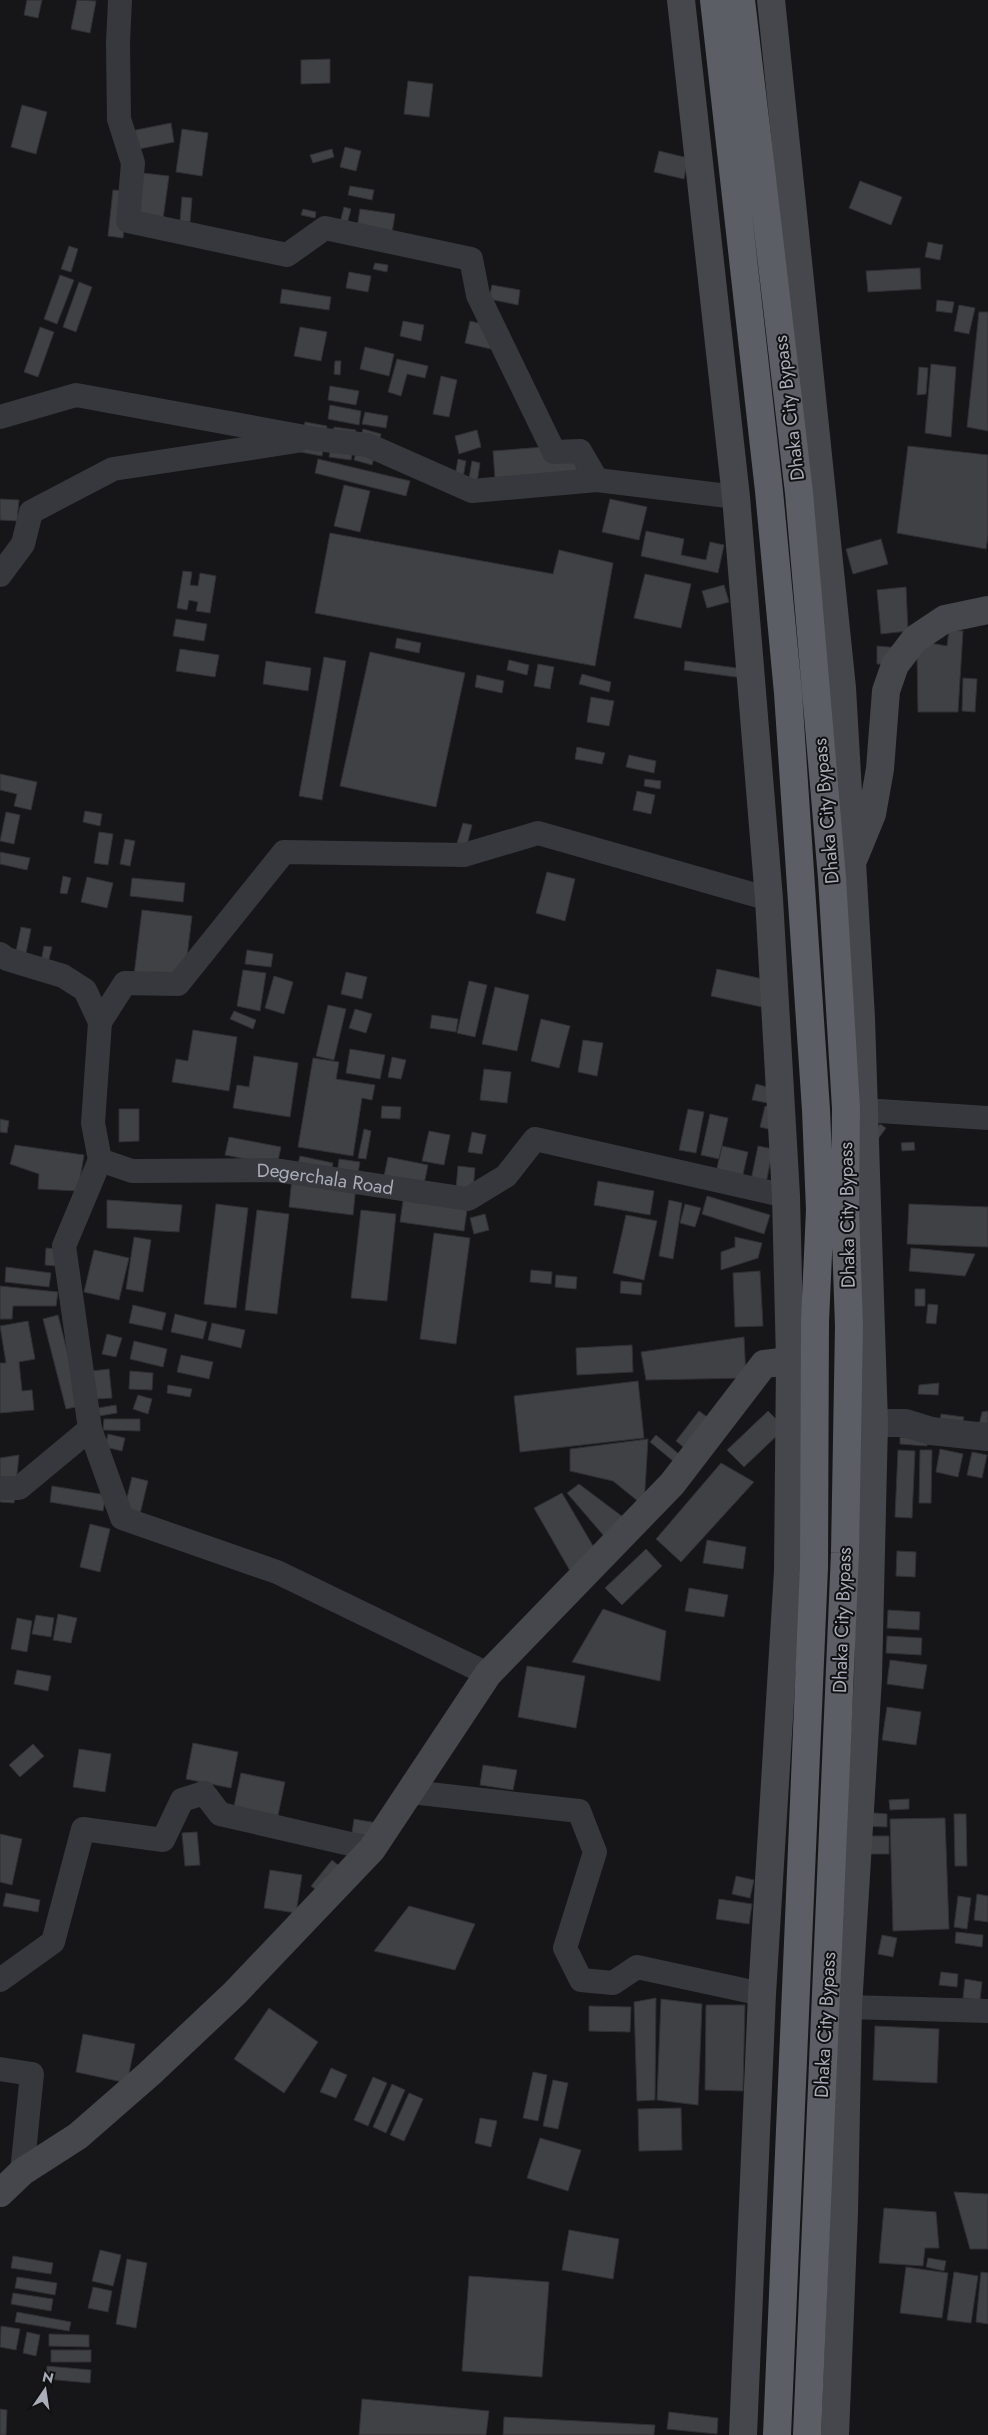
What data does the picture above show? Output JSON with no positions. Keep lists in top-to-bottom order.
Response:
{
  "streets": {
    "highway": ["Dhaka City Bypass"],
    "street": ["Degerchala Road"]
  },
  "north": "top"
}
